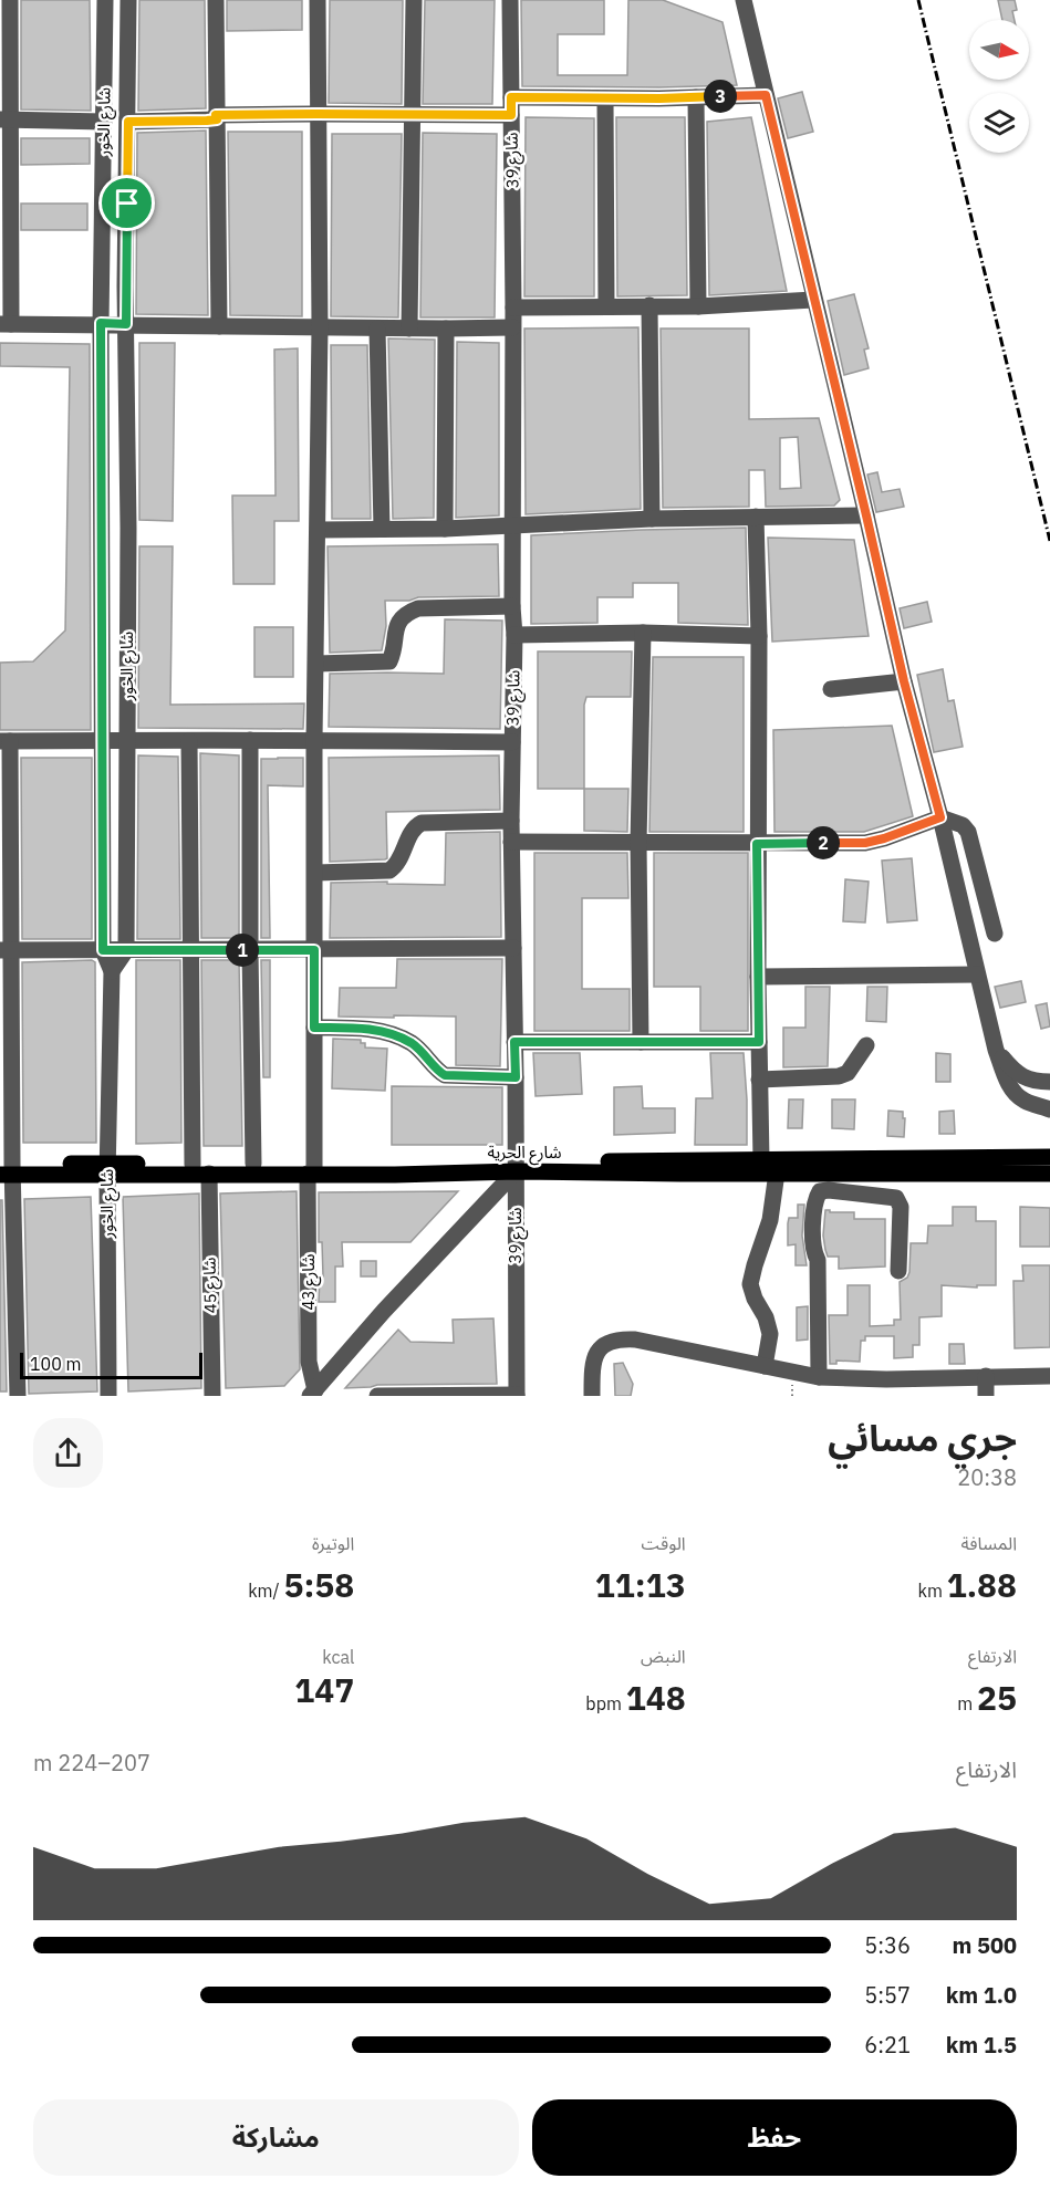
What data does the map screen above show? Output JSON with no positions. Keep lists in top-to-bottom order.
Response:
{
  "streets": {
    "main road": ["شارع الحرية"],
    "street": [
      "شارع الخور",
      "شارع 39",
      "شارع 43",
      "شارع 45"
    ]
  },
  "crossings": [
    ["شارع الخور", "شارع الحرية"],
    ["شارع 39", "شارع الحرية"],
    ["شارع الحرية", "شارع 43"],
    ["شارع الحرية", "شارع 45"]
  ],
  "scale_bar": "100 m",
  "north": "right",
  "page": {
    "pins": ["3", "2", "1"],
    "scale": "100 m",
    "heading": ["جري مسائي", "20:38"],
    "stats": [
      ["المسافة", "1.88 km"],
      ["الوقت", "11:13"],
      ["الوتيرة", "5:58 /km"],
      ["الارتفاع", "25 m"],
      ["النبض", "148 bpm"],
      ["kcal", "147"]
    ],
    "chart": ["الارتفاع", "207–224 m"],
    "list": [
      {
        "name": "500 m",
        "note": "5:36"
      },
      {
        "name": "1.0 km",
        "note": "5:57"
      },
      {
        "name": "1.5 km",
        "note": "6:21"
      }
    ],
    "buttons": ["حفظ", "مشاركة"]
  }
}
